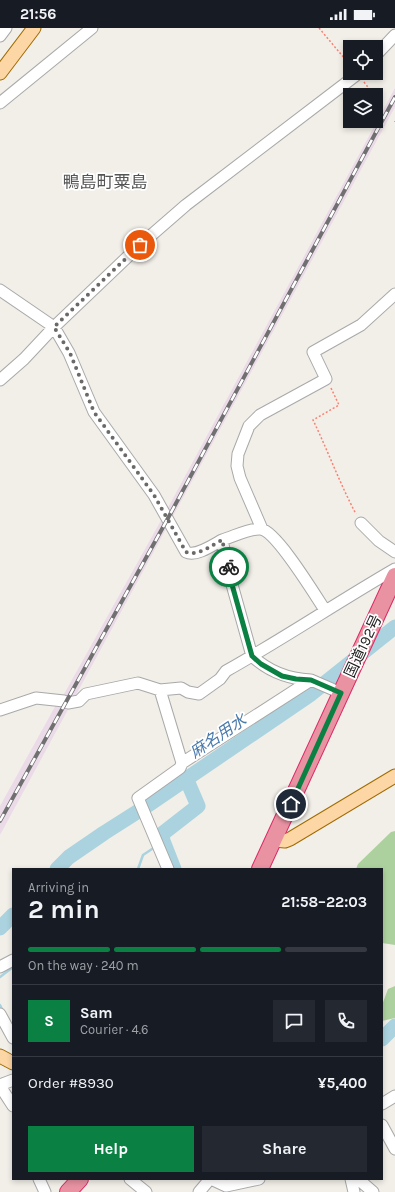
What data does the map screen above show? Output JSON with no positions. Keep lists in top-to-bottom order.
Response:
{
  "streets": {
    "highway": ["国道192号"]
  },
  "districts": ["鴨島町粟島"],
  "water": ["麻名用水"],
  "page": {
    "status": "21:56",
    "heading": ["2 min", "Arriving in", "21:58–22:03"],
    "panel": [
      "Sam",
      "Courier · 4.6",
      "Order #8930",
      "¥5,400"
    ],
    "bar": "On the way · 240 m",
    "round": "S",
    "buttons": ["Help", "Share"]
  }
}
